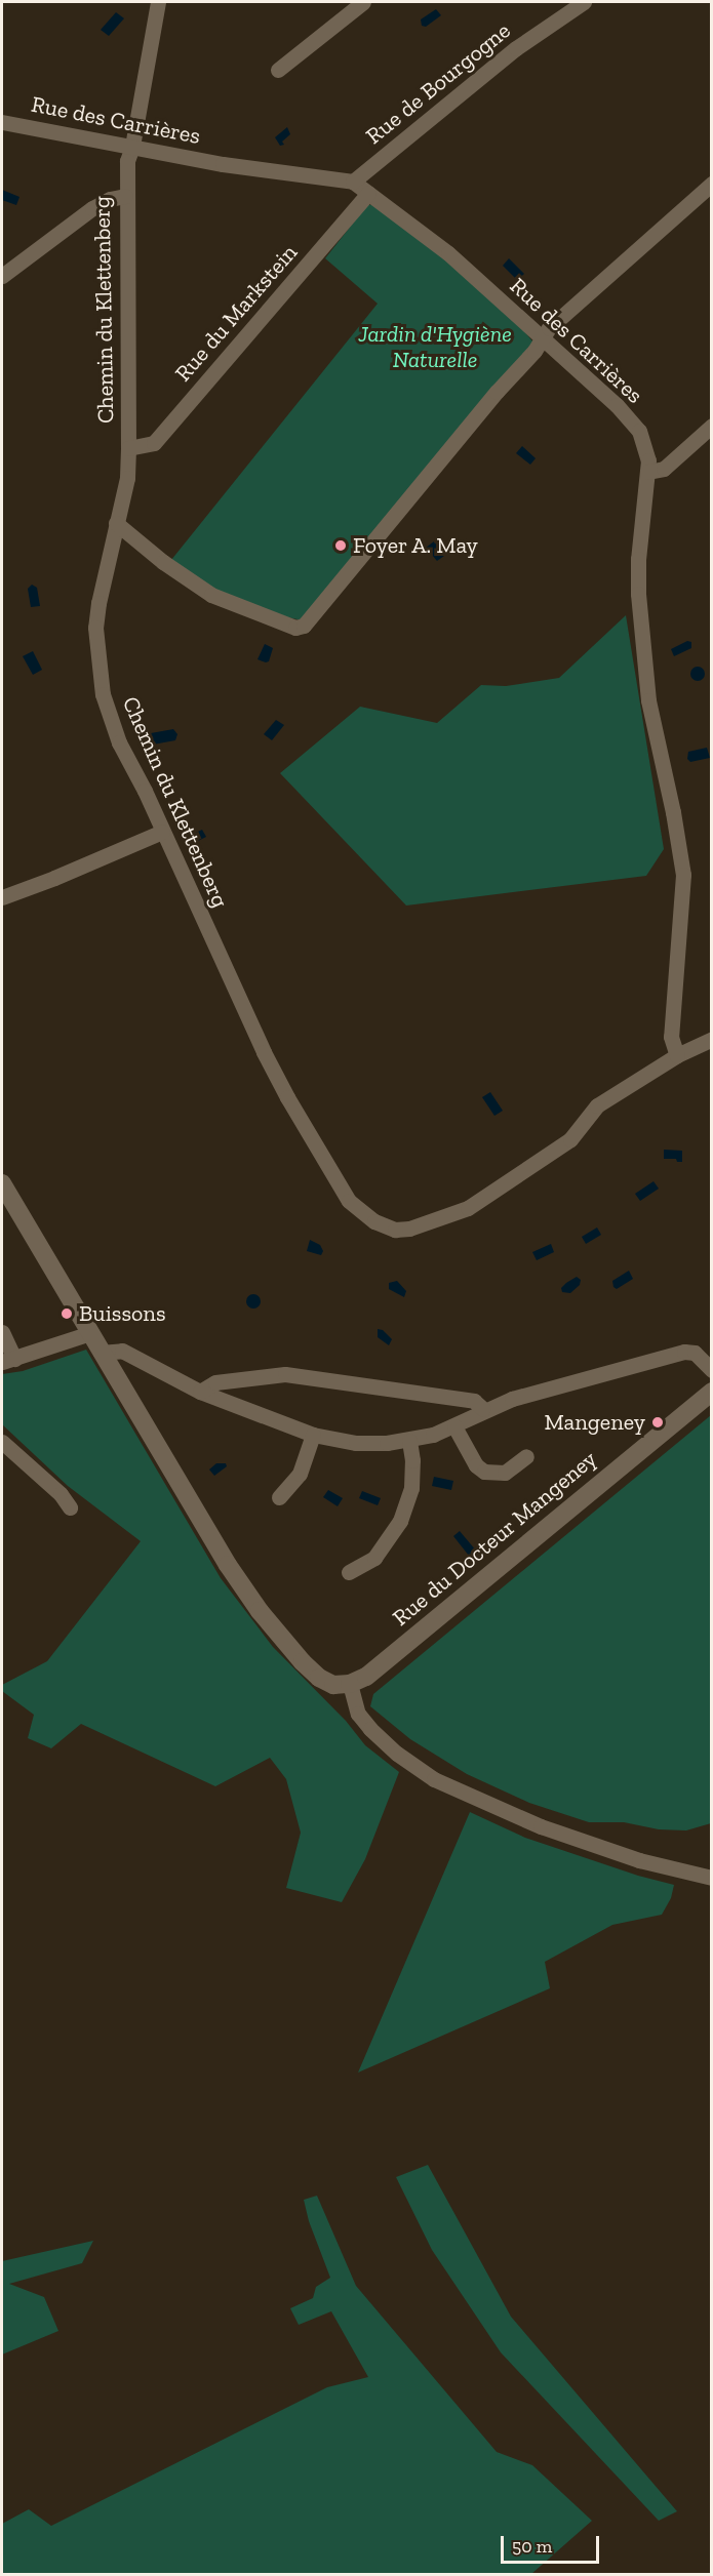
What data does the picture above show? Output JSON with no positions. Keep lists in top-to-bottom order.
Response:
{
  "streets": {
    "street": [
      "Rue de Bourgogne",
      "Rue des Carrières",
      "Chemin du Klettenberg",
      "Rue du Markstein",
      "Rue du Docteur Mangeney"
    ]
  },
  "crossings": [
    ["Rue de Bourgogne", "Rue des Carrières"],
    ["Rue des Carrières", "Chemin du Klettenberg"],
    ["Rue des Carrières", "Rue du Markstein"],
    ["Chemin du Klettenberg", "Rue du Markstein"]
  ],
  "parks": ["Jardin d'Hygiène Naturelle"],
  "places": ["Foyer A. May", "Buissons", "Mangeney"],
  "scale_bar": "50 m"
}
